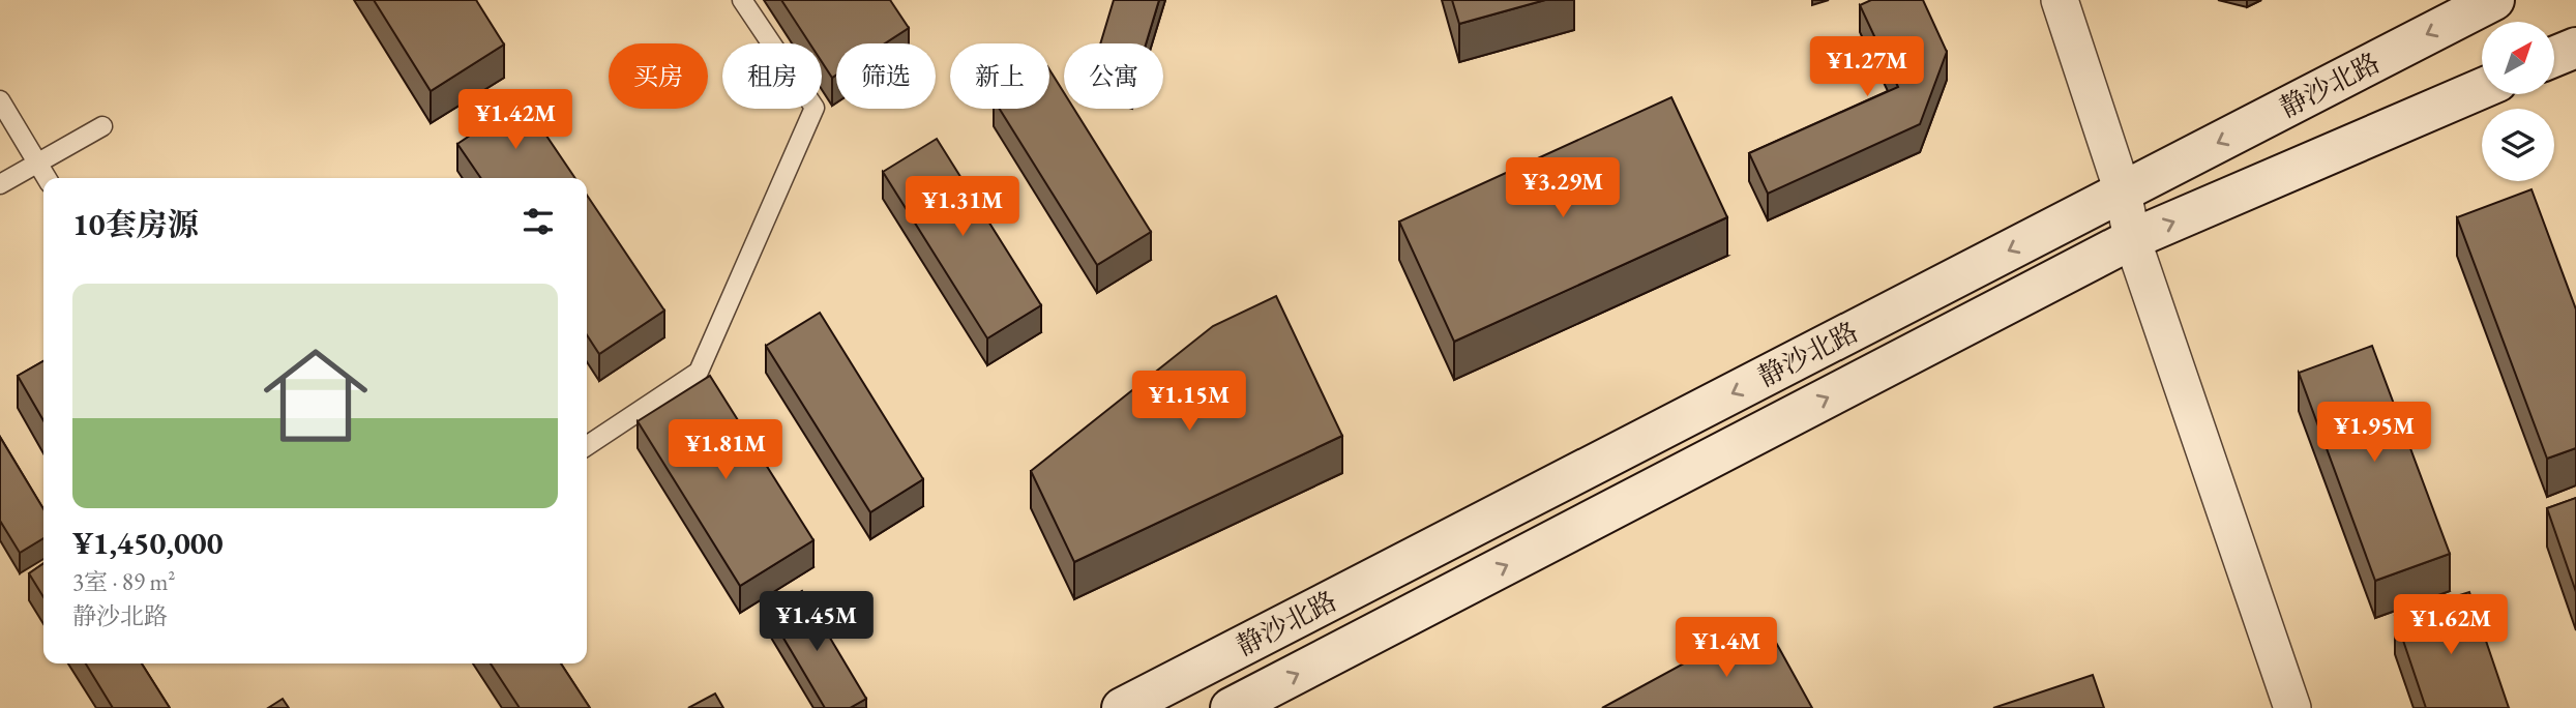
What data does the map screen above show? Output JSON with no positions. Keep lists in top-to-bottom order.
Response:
{
  "streets": {
    "street": ["静沙北路"]
  },
  "north": "top right",
  "page": {
    "price": [
      "¥1.27M",
      "¥1.42M",
      "¥3.29M",
      "¥1.31M",
      "¥1.15M",
      "¥1.95M",
      "¥1.81M",
      "¥1.45M",
      "¥1.62M",
      "¥1.4M"
    ],
    "chip": [
      "买房",
      "租房",
      "筛选",
      "新上",
      "公寓"
    ],
    "heading": "10套房源",
    "list": [
      {
        "name": "¥1,450,000",
        "note": "3室 · 89 m² · 静沙北路"
      }
    ]
  }
}
